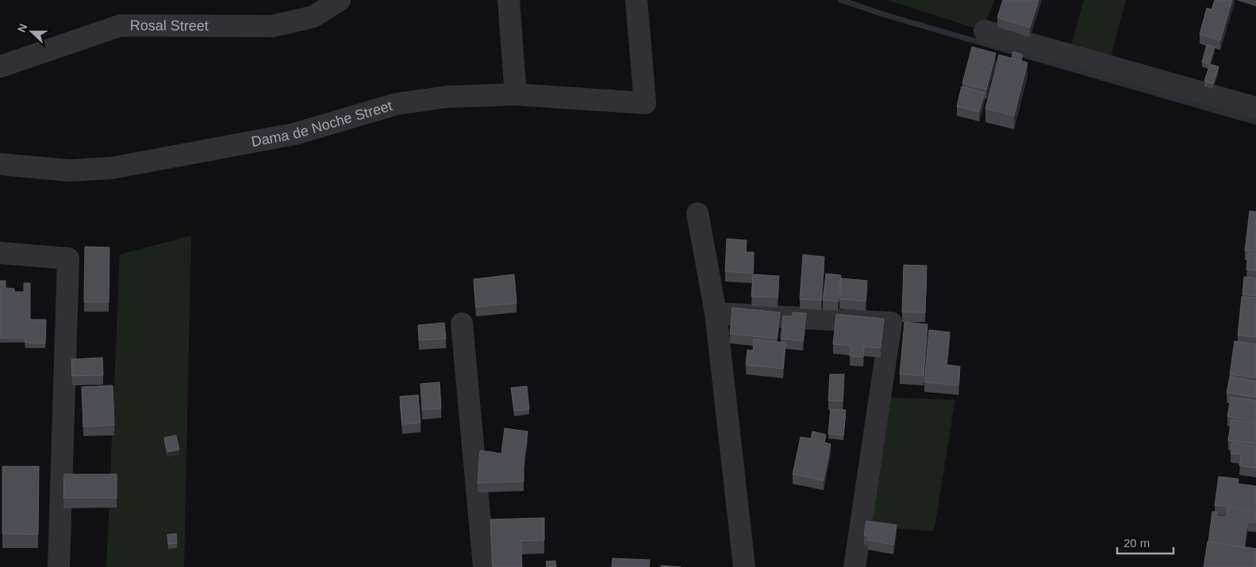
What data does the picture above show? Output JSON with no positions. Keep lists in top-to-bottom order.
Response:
{
  "streets": {
    "street": ["Rosal Street", "Dama de Noche Street"]
  },
  "scale_bar": "20 m",
  "north": "left"
}
